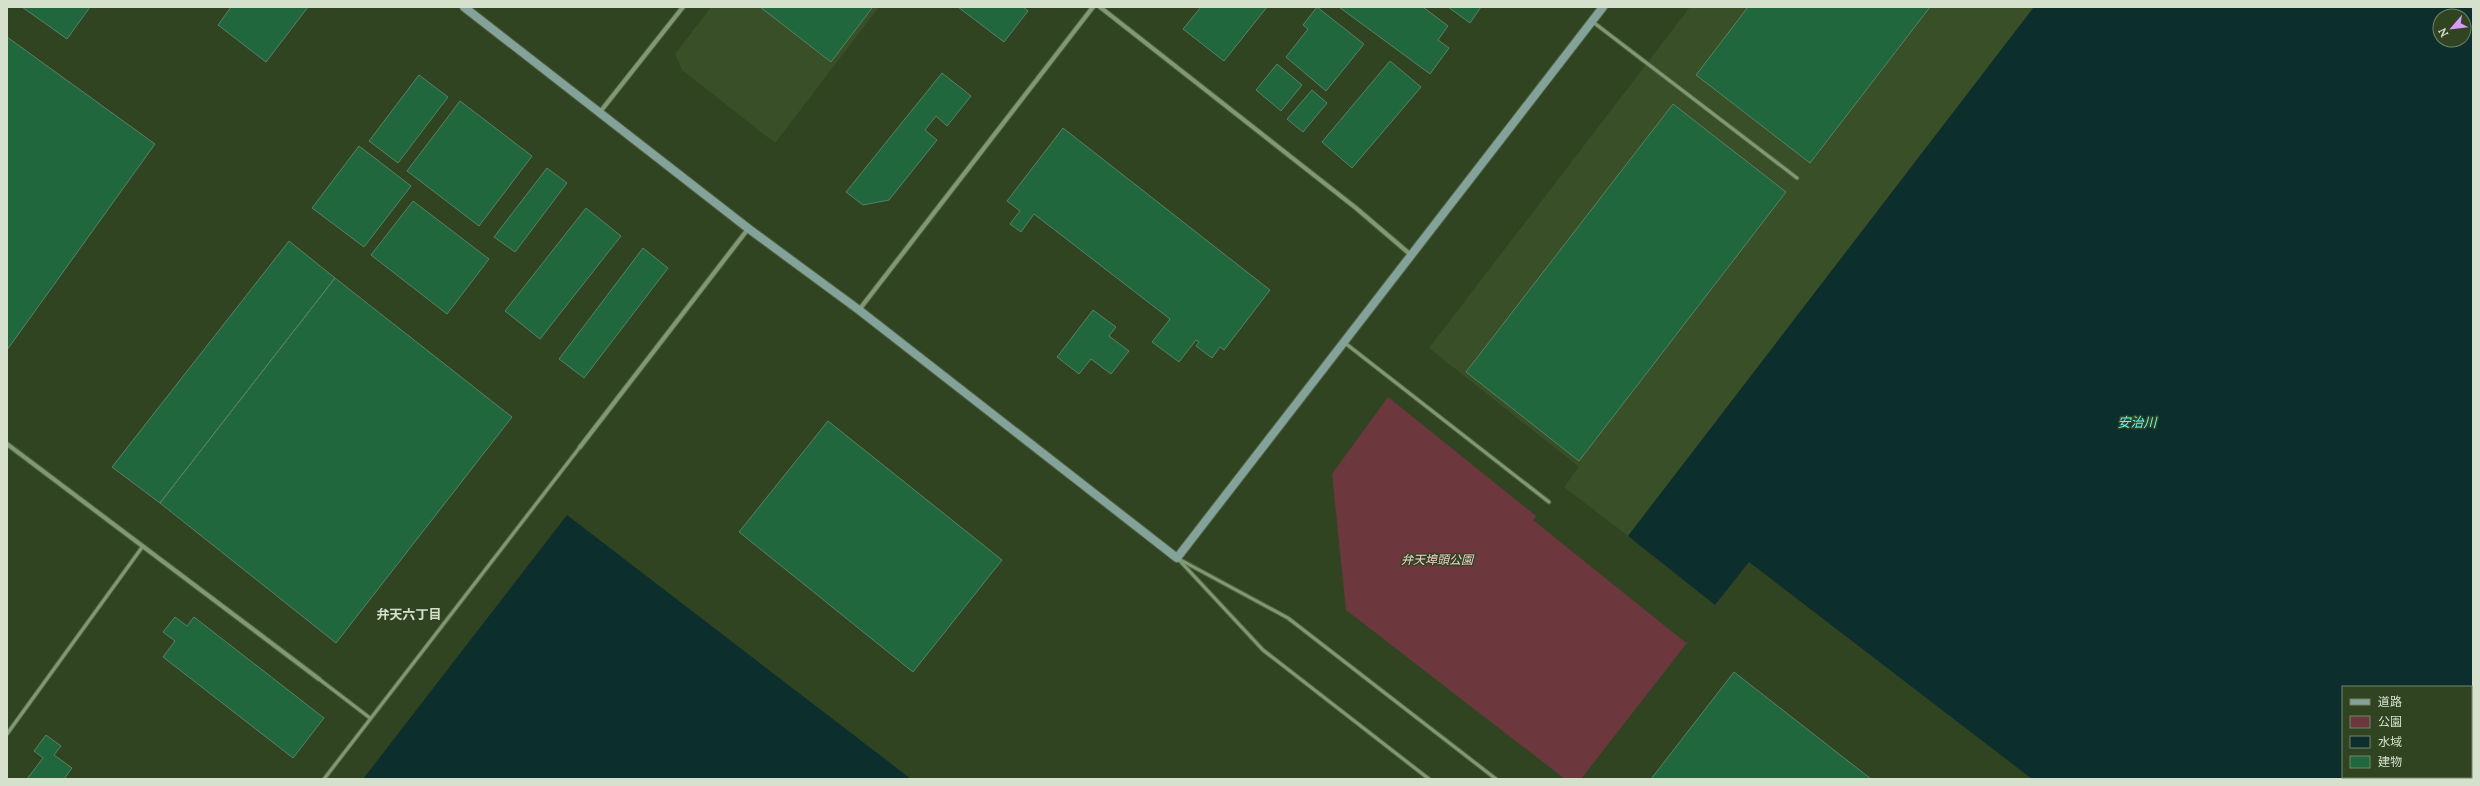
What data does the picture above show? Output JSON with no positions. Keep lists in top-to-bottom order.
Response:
{
  "districts": ["弁天六丁目"],
  "water": ["安治川"],
  "parks": ["弁天埠頭公園"],
  "legend": [
    "道路",
    "公園",
    "水域",
    "建物"
  ],
  "north": "bottom left"
}
